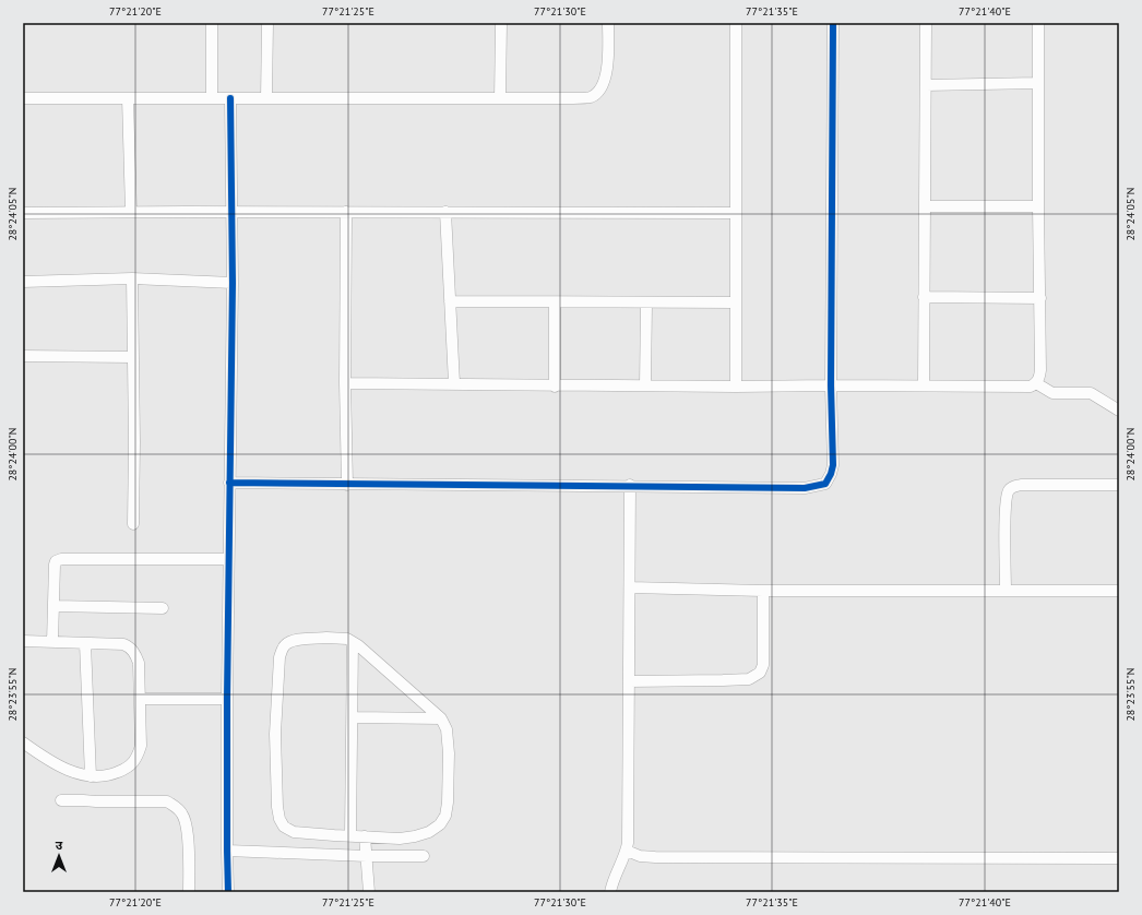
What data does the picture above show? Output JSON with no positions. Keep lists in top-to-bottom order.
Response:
{
  "north": "top",
  "coordinates": [
    "77°21'20\"E",
    "77°21'25\"E",
    "77°21'30\"E",
    "77°21'35\"E",
    "77°21'40\"E",
    "28°24'05\"N",
    "28°24'00\"N",
    "28°23'55\"N"
  ]
}
